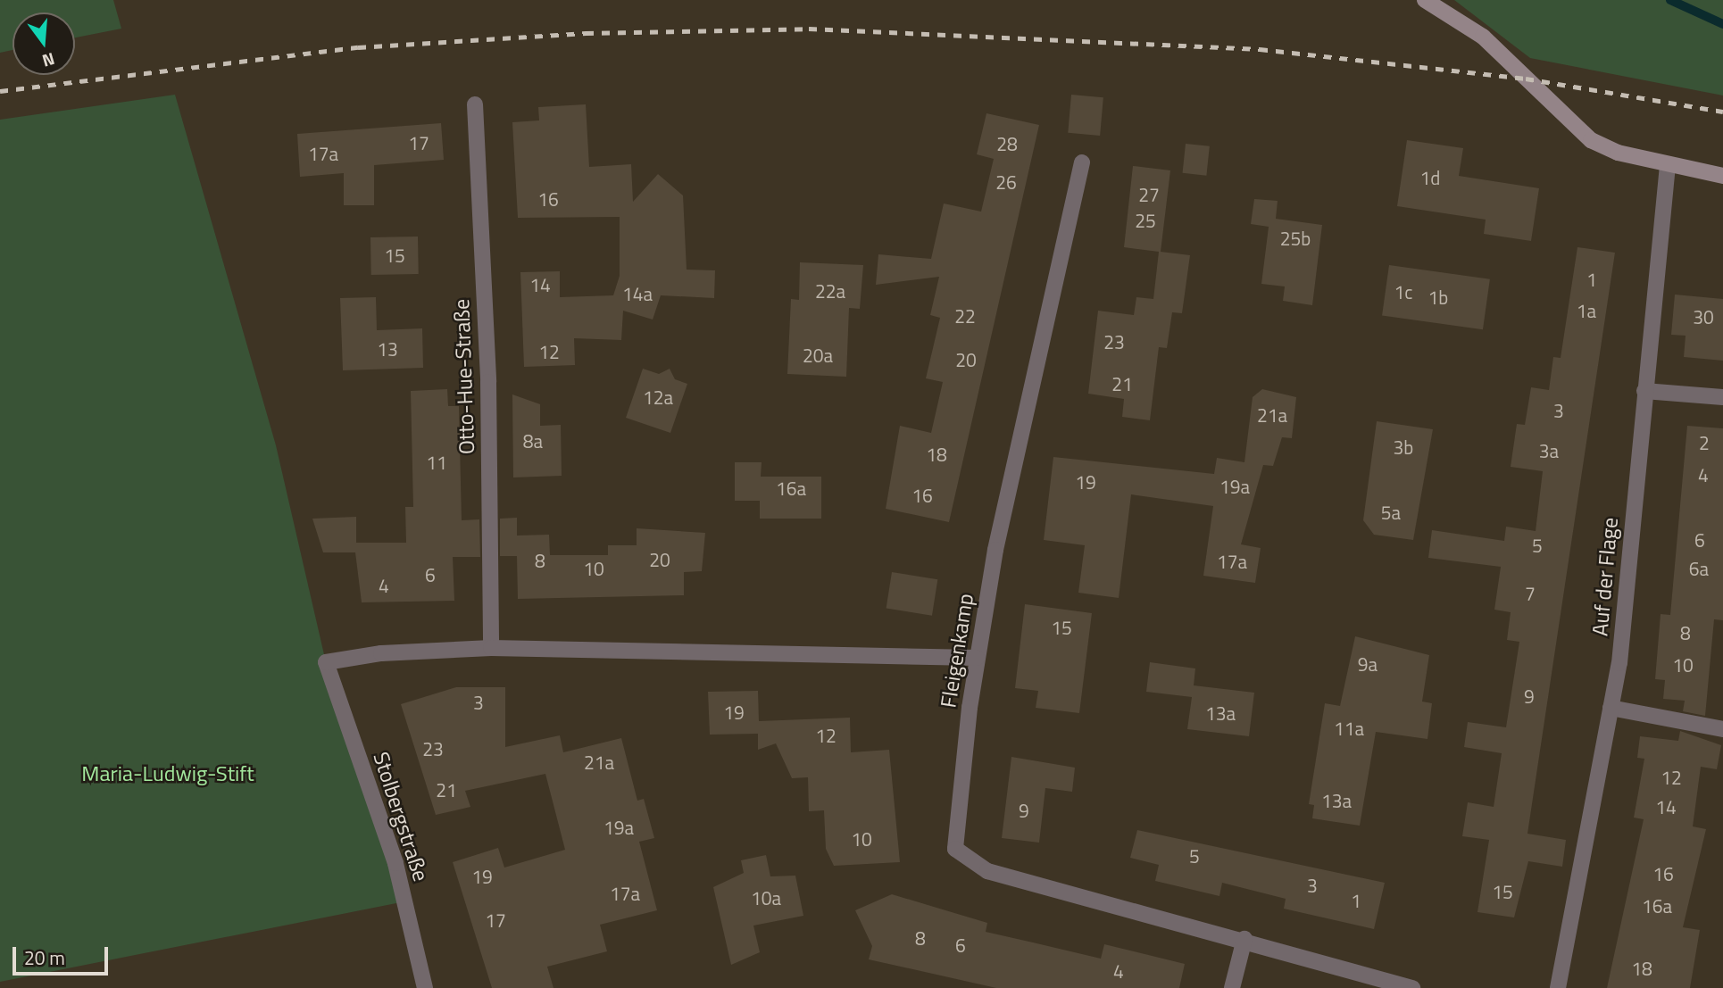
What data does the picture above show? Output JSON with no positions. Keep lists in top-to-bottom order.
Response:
{
  "streets": {
    "street": [
      "Otto-Hue-Straße",
      "Auf der Flage",
      "Fleigenkamp",
      "Stolbergstraße"
    ]
  },
  "crossings": [
    ["Otto-Hue-Straße", "Stolbergstraße"]
  ],
  "parks": ["Maria-Ludwig-Stift"],
  "house_numbers": [
    "17",
    "28",
    "17a",
    "1d",
    "26",
    "27",
    "16",
    "25",
    "25b",
    "15",
    "1",
    "14",
    "22a",
    "1c",
    "14a",
    "1b",
    "1a",
    "22",
    "30",
    "23",
    "13",
    "12",
    "20a",
    "20",
    "21",
    "12a",
    "3",
    "21a",
    "8a",
    "2",
    "3b",
    "3a",
    "18",
    "11",
    "4",
    "19",
    "19a",
    "16a",
    "16",
    "5a",
    "6",
    "5",
    "20",
    "8",
    "17a",
    "10",
    "6a",
    "6",
    "4",
    "7",
    "15",
    "8",
    "9a",
    "10",
    "9",
    "3",
    "19",
    "13a",
    "11a",
    "12",
    "23",
    "21a",
    "12",
    "21",
    "13a",
    "14",
    "9",
    "19a",
    "10",
    "5",
    "16",
    "19",
    "3",
    "15",
    "17a",
    "10a",
    "1",
    "16a",
    "17",
    "8",
    "6",
    "18",
    "4"
  ],
  "scale_bar": "20 m",
  "north": "bottom"
}
